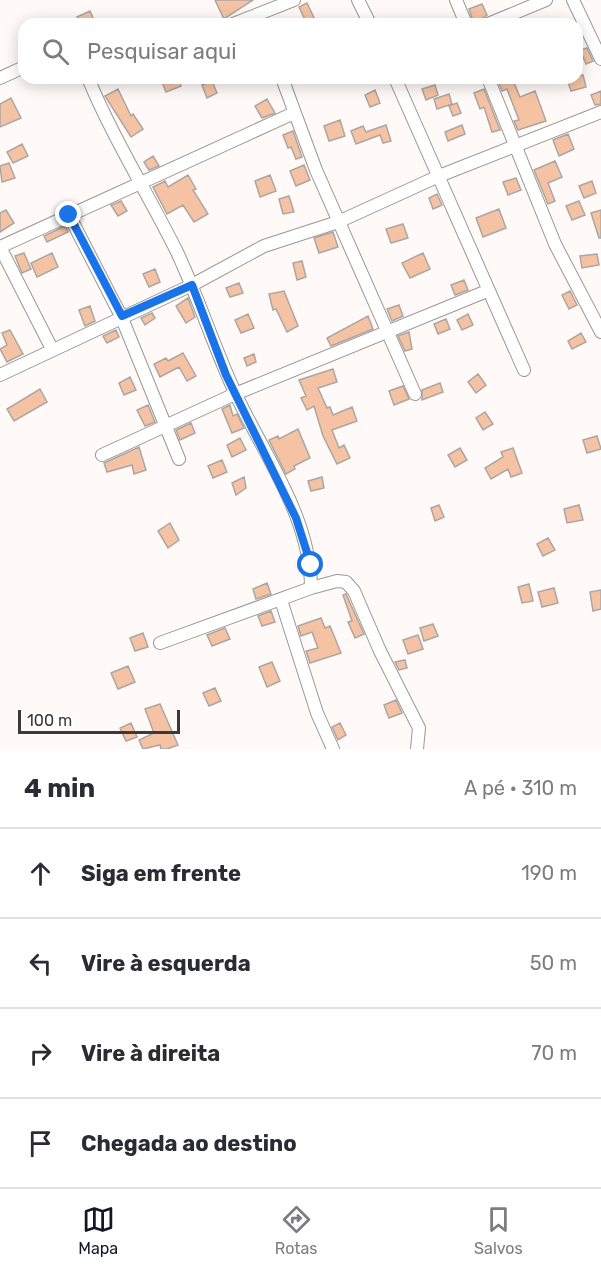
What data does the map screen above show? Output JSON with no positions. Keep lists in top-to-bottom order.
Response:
{
  "scale_bar": "100 m",
  "page": {
    "search": "Pesquisar aqui",
    "scale": "100 m",
    "heading": ["4 min", "A pé · 310 m"],
    "list": [
      ["Siga em frente", "190 m"],
      ["Vire à esquerda", "50 m"],
      ["Vire à direita", "70 m"],
      "Chegada ao destino"
    ],
    "nav": ["Mapa", "Rotas", "Salvos"]
  }
}
